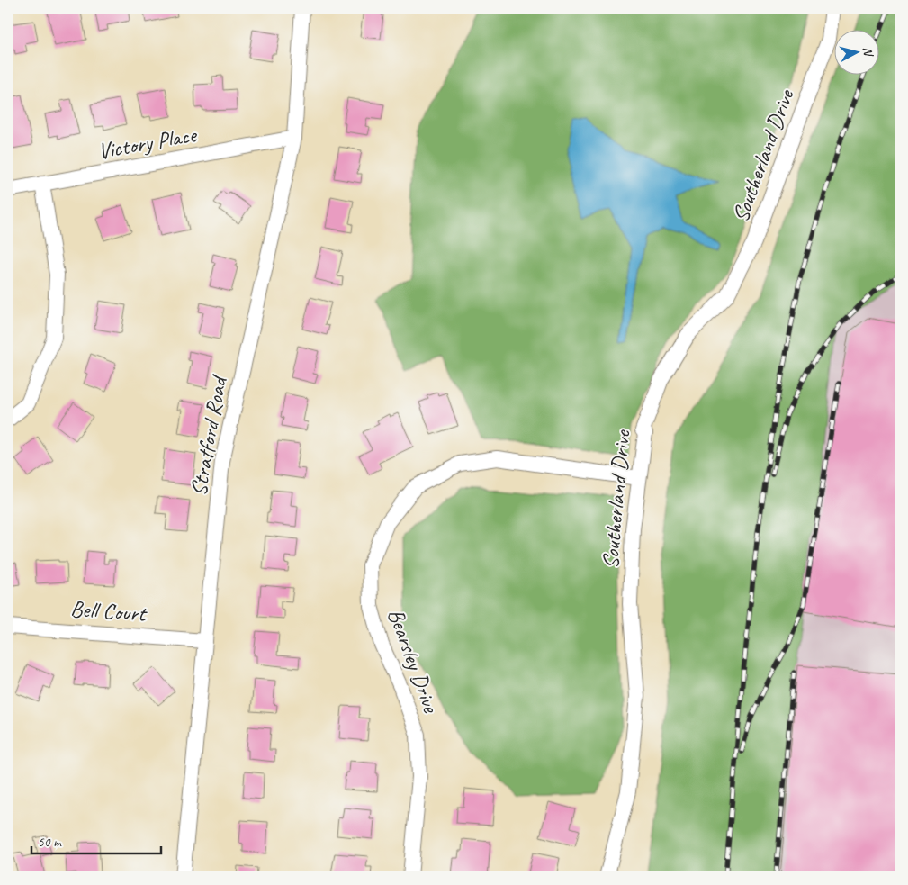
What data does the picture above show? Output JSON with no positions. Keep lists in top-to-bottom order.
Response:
{
  "streets": {
    "street": [
      "Victory Place",
      "Southerland Drive",
      "Stratford Road",
      "Bell Court",
      "Bearsley Drive"
    ]
  },
  "crossings": [
    ["Victory Place", "Stratford Road"],
    ["Southerland Drive", "Bearsley Drive"],
    ["Stratford Road", "Bell Court"]
  ],
  "scale_bar": "50 m",
  "north": "right"
}
